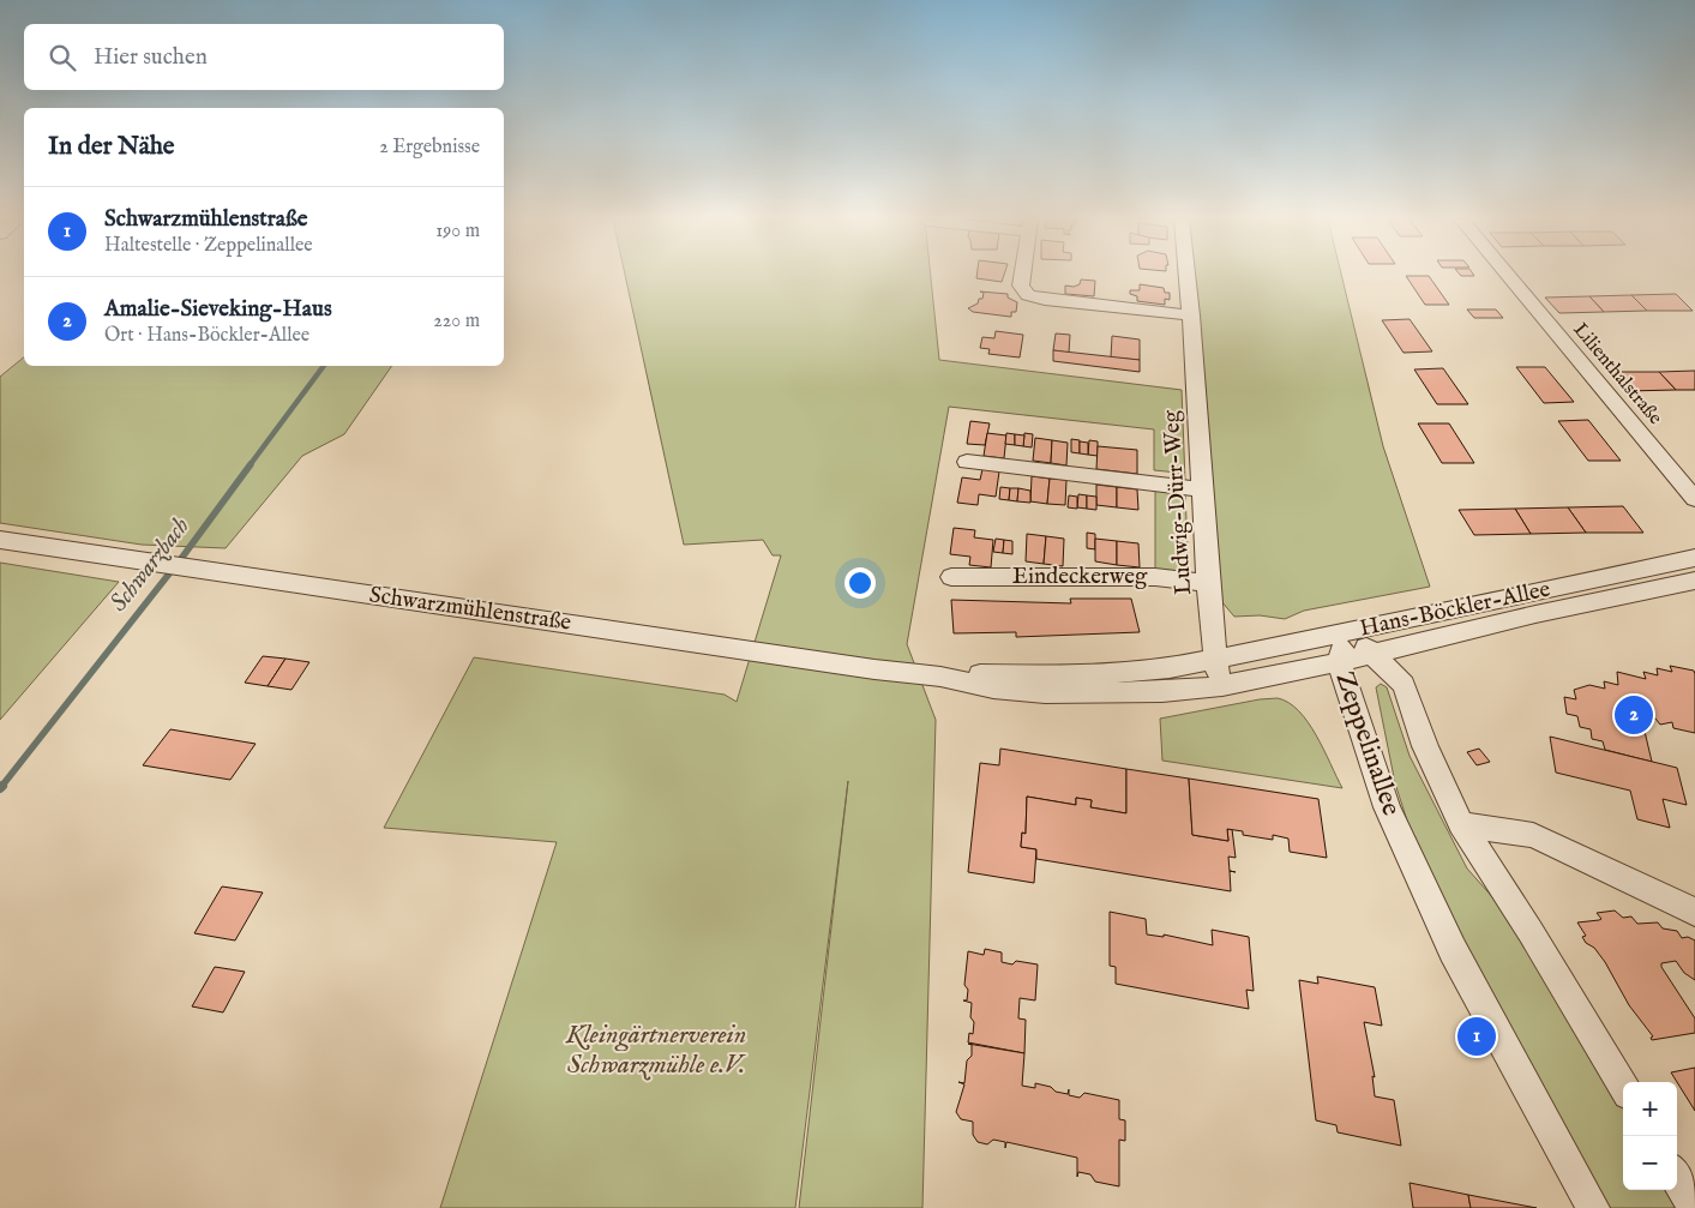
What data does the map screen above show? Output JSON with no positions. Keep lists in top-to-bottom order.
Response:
{
  "streets": {
    "street": [
      "Lilienthalstraße",
      "Ludwig-Dürr-Weg",
      "Eindeckerweg",
      "Schwarzmühlenstraße",
      "Hans-Böckler-Allee",
      "Zeppelinallee"
    ]
  },
  "crossings": [
    ["Ludwig-Dürr-Weg", "Eindeckerweg"],
    ["Ludwig-Dürr-Weg", "Schwarzmühlenstraße"],
    ["Ludwig-Dürr-Weg", "Hans-Böckler-Allee"],
    ["Schwarzmühlenstraße", "Hans-Böckler-Allee"],
    ["Hans-Böckler-Allee", "Zeppelinallee"]
  ],
  "water": ["Schwarzbach"],
  "parks": ["Kleingärtnerverein Schwarzmühle e.V."],
  "page": {
    "search": "Hier suchen",
    "heading": ["In der Nähe", "2 Ergebnisse"],
    "list": [
      {
        "mark": "1",
        "name": "Schwarzmühlenstraße",
        "note": "Haltestelle · Zeppelinallee",
        "value": "190 m"
      },
      {
        "mark": "2",
        "name": "Amalie-Sieveking-Haus",
        "note": "Ort · Hans-Böckler-Allee",
        "value": "220 m"
      }
    ],
    "pins": ["2", "1"],
    "map_buttons": ["+", "−"]
  }
}
